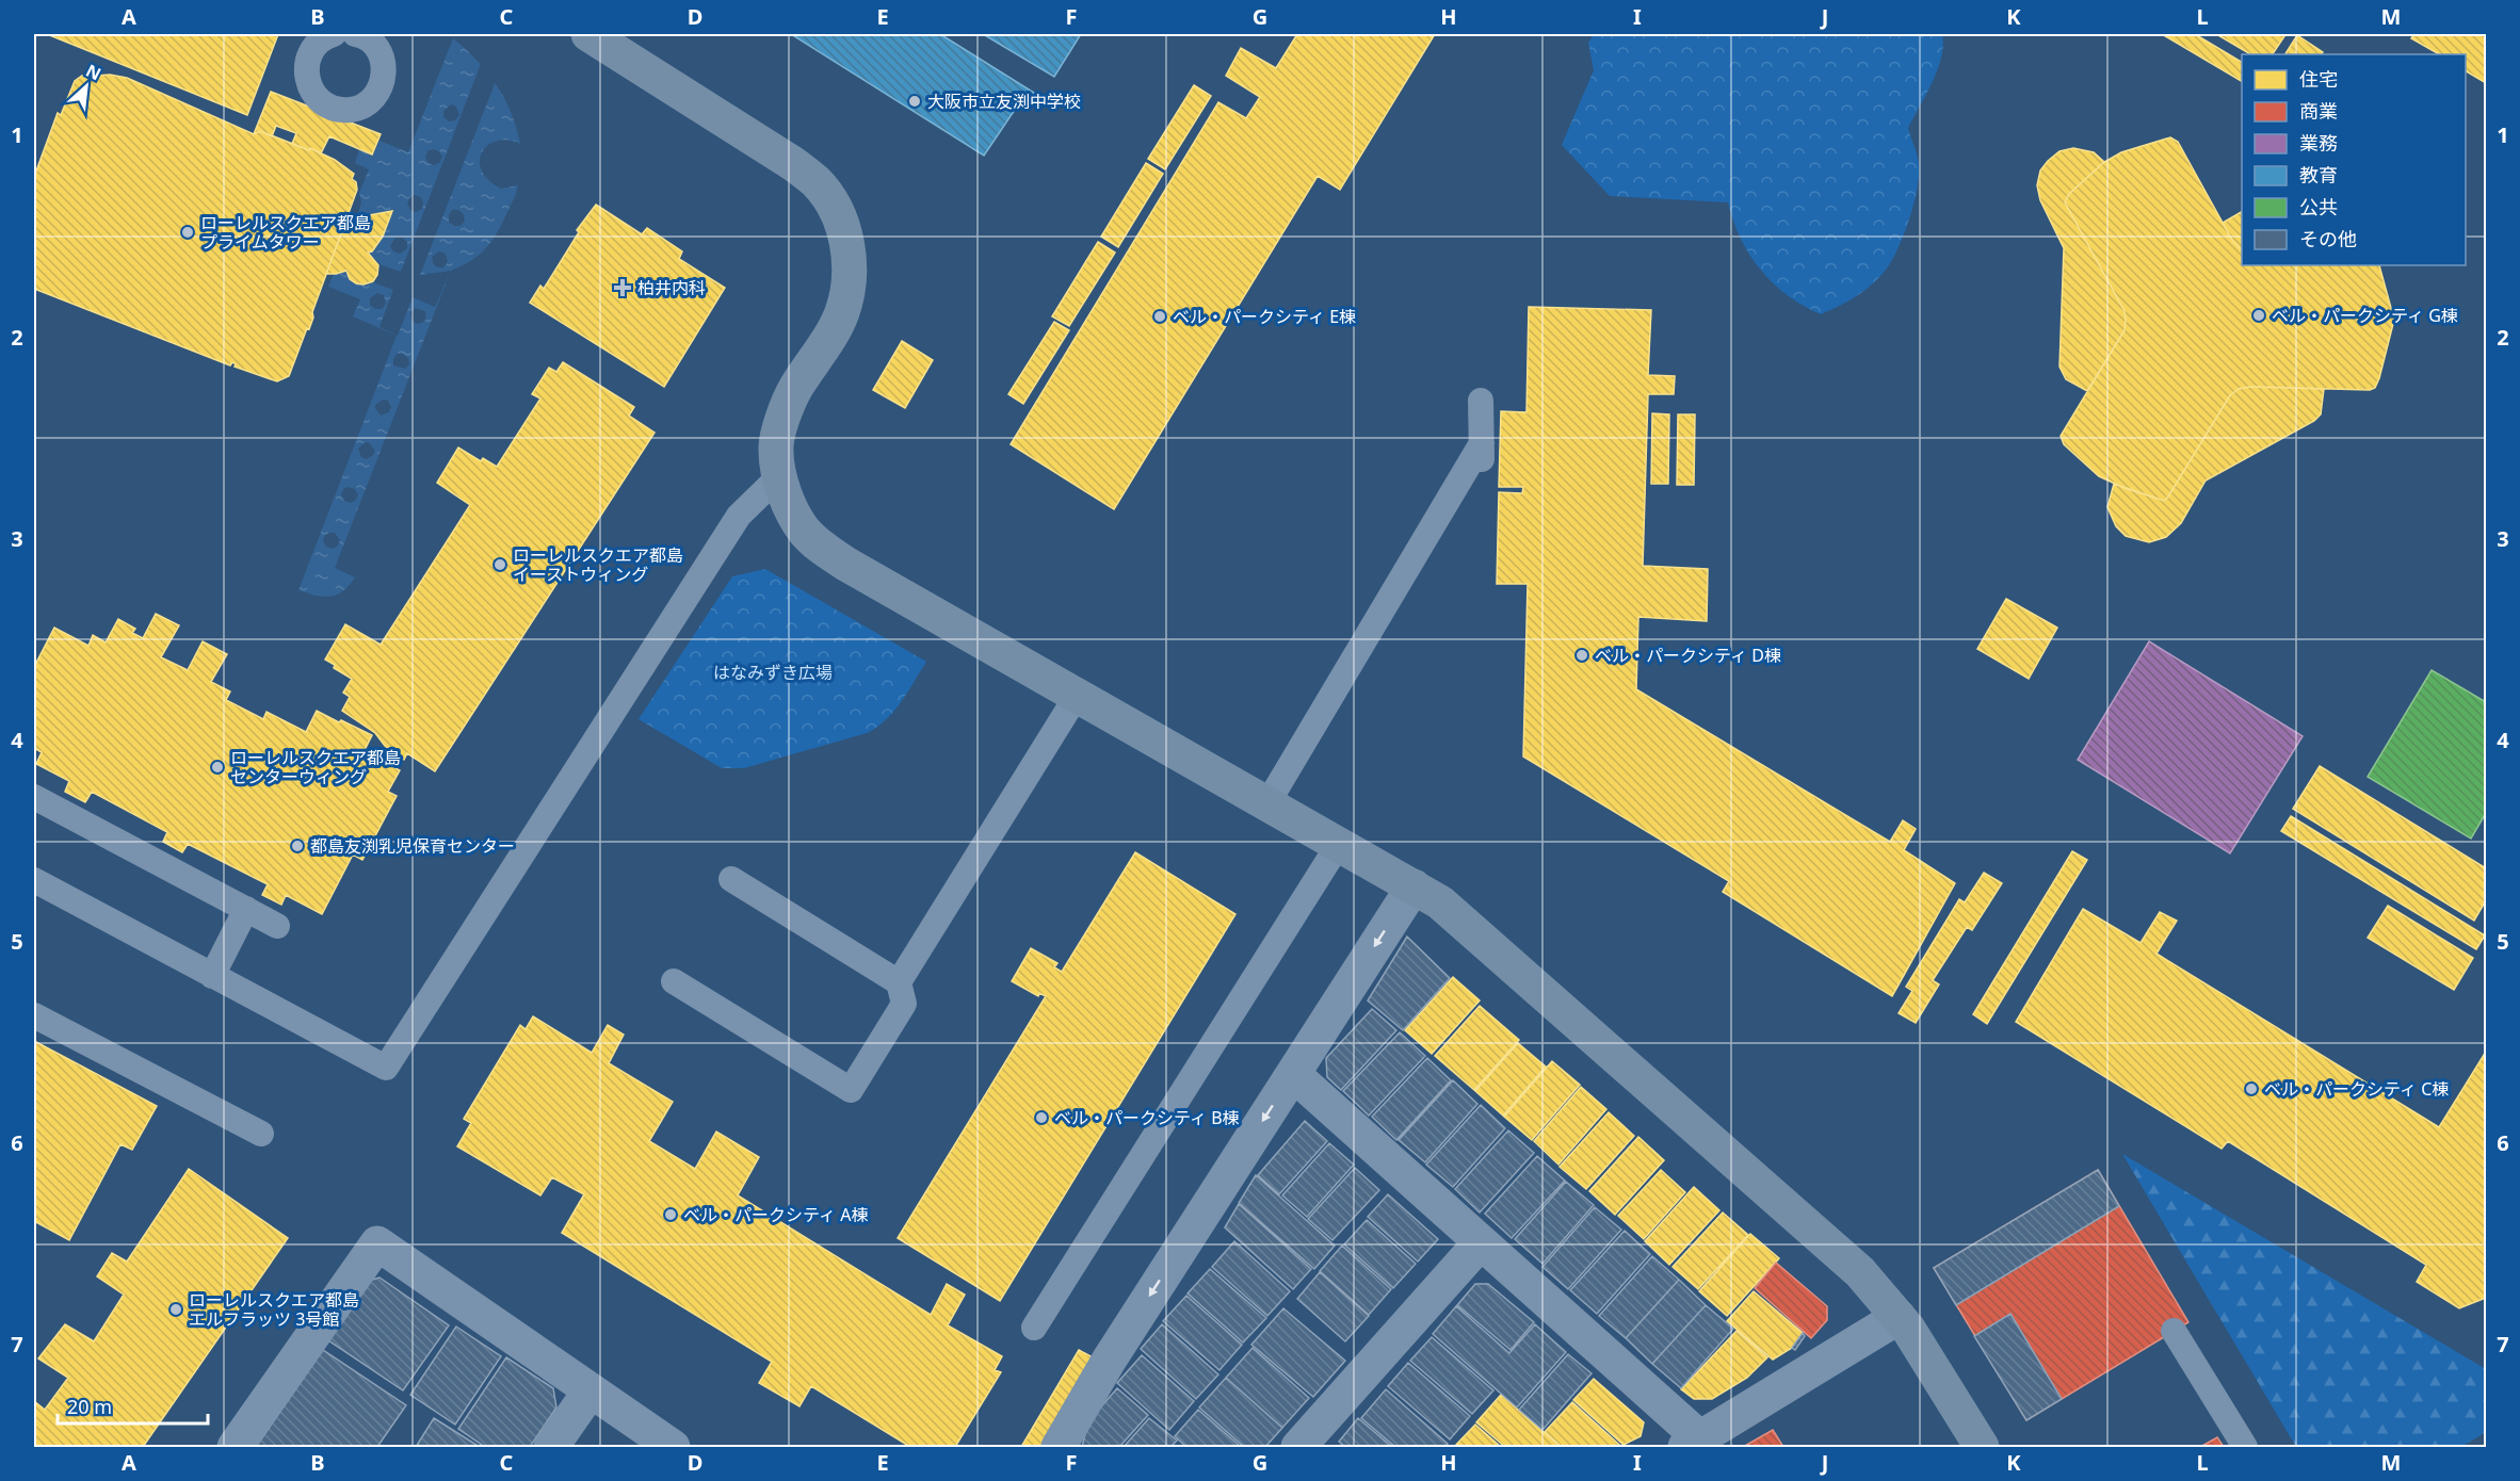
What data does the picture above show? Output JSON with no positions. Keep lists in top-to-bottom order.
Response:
{
  "parks": ["はなみずき広場"],
  "places": {
    "other": [
      "大阪市立友渕中学校",
      "ローレルスクエア都島 プライムタワー",
      "ベル・パークシティ G棟",
      "ベル・パークシティ E棟",
      "ローレルスクエア都島 イーストウィング",
      "ベル・パークシティ D棟",
      "ローレルスクエア都島 センターウィング",
      "都島友渕乳児保育センター",
      "ベル・パークシティ C棟",
      "ベル・パークシティ B棟",
      "ベル・パークシティ A棟",
      "ローレルスクエア都島 エルフラッツ 3号館"
    ],
    "health": ["柏井内科"]
  },
  "legend": [
    "住宅",
    "商業",
    "業務",
    "教育",
    "公共",
    "その他"
  ],
  "scale_bar": "20 m",
  "north": "top right",
  "grid": {
    "columns": [
      "A",
      "B",
      "C",
      "D",
      "E",
      "F",
      "G",
      "H",
      "I",
      "J",
      "K",
      "L",
      "M"
    ],
    "rows": [
      "1",
      "2",
      "3",
      "4",
      "5",
      "6",
      "7"
    ]
  }
}
